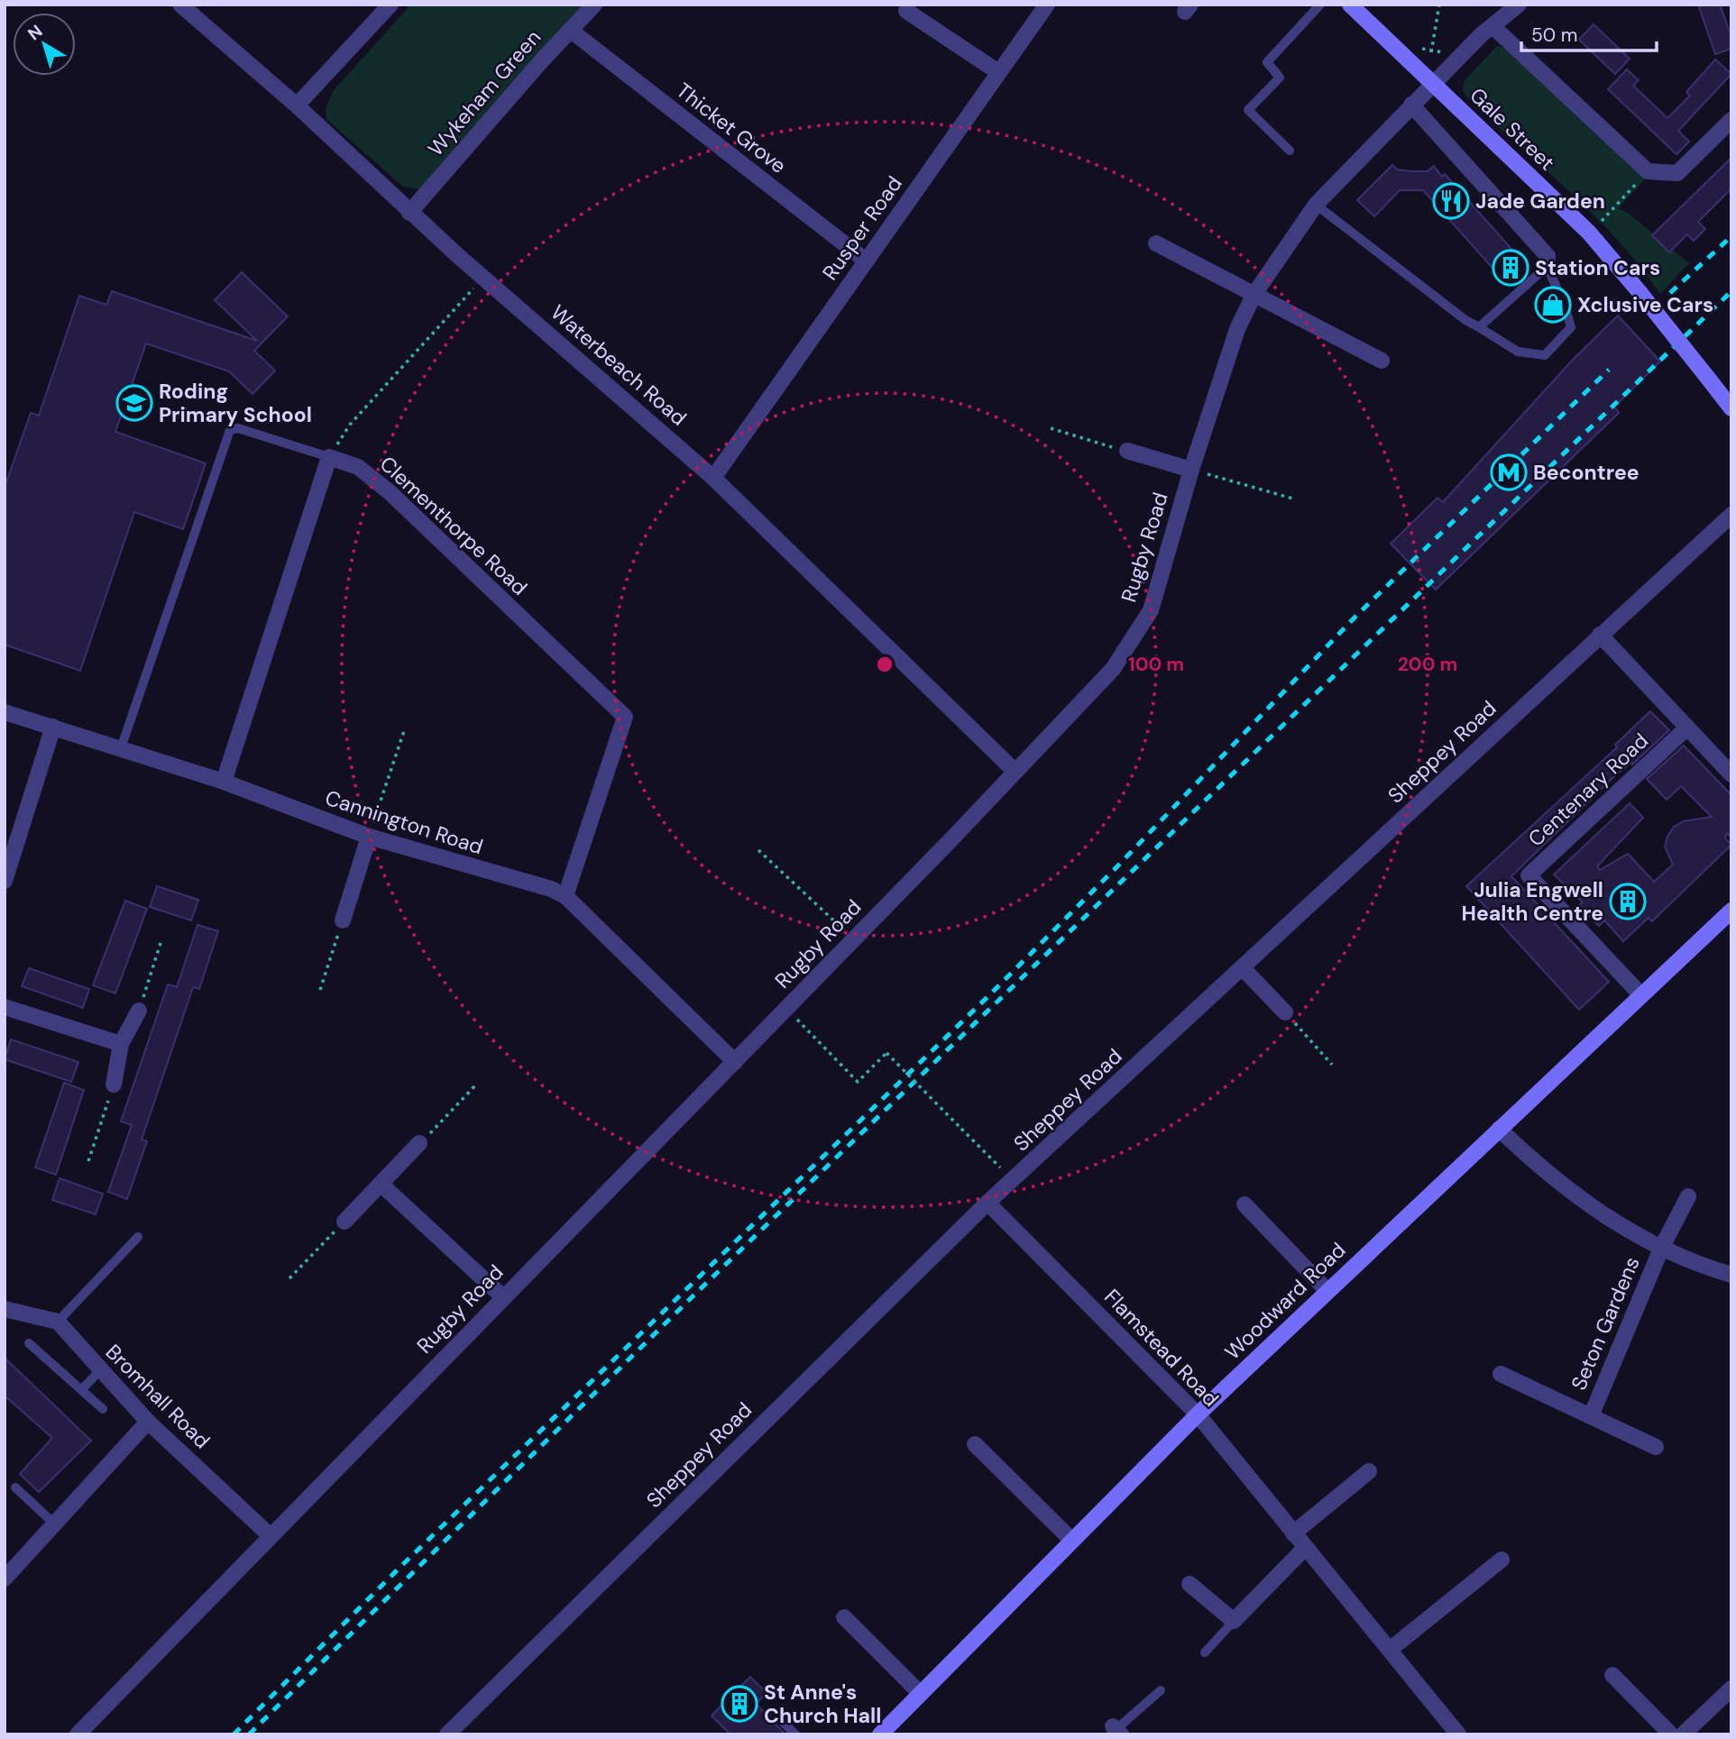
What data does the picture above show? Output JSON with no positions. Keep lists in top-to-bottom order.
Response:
{
  "streets": {
    "street": [
      "Wykeham Green",
      "Thicket Grove",
      "Gale Street",
      "Rusper Road",
      "Waterbeach Road",
      "Clementhorpe Road",
      "Rugby Road",
      "Sheppey Road",
      "Centenary Road",
      "Cannington Road",
      "Woodward Road",
      "Seton Gardens",
      "Flamstead Road",
      "Bromhall Road"
    ]
  },
  "crossings": [
    ["Wykeham Green", "Thicket Grove"],
    ["Wykeham Green", "Waterbeach Road"],
    ["Thicket Grove", "Rusper Road"],
    ["Gale Street", "Rugby Road"],
    ["Rusper Road", "Waterbeach Road"],
    ["Waterbeach Road", "Rugby Road"],
    ["Clementhorpe Road", "Cannington Road"],
    ["Rugby Road", "Cannington Road"],
    ["Rugby Road", "Bromhall Road"],
    ["Sheppey Road", "Flamstead Road"],
    ["Centenary Road", "Woodward Road"],
    ["Woodward Road", "Flamstead Road"]
  ],
  "places": {
    "restaurant": ["Jade Garden"],
    "building": ["Station Cars", "Julia Engwell Health Centre", "St Anne's Church Hall"],
    "shop": ["Xclusive Cars"],
    "school or university": ["Roding Primary School"],
    "metro station": ["Becontree"]
  },
  "scale_bar": "50 m",
  "north": "top left",
  "rings": ["100 m", "200 m"]
}
